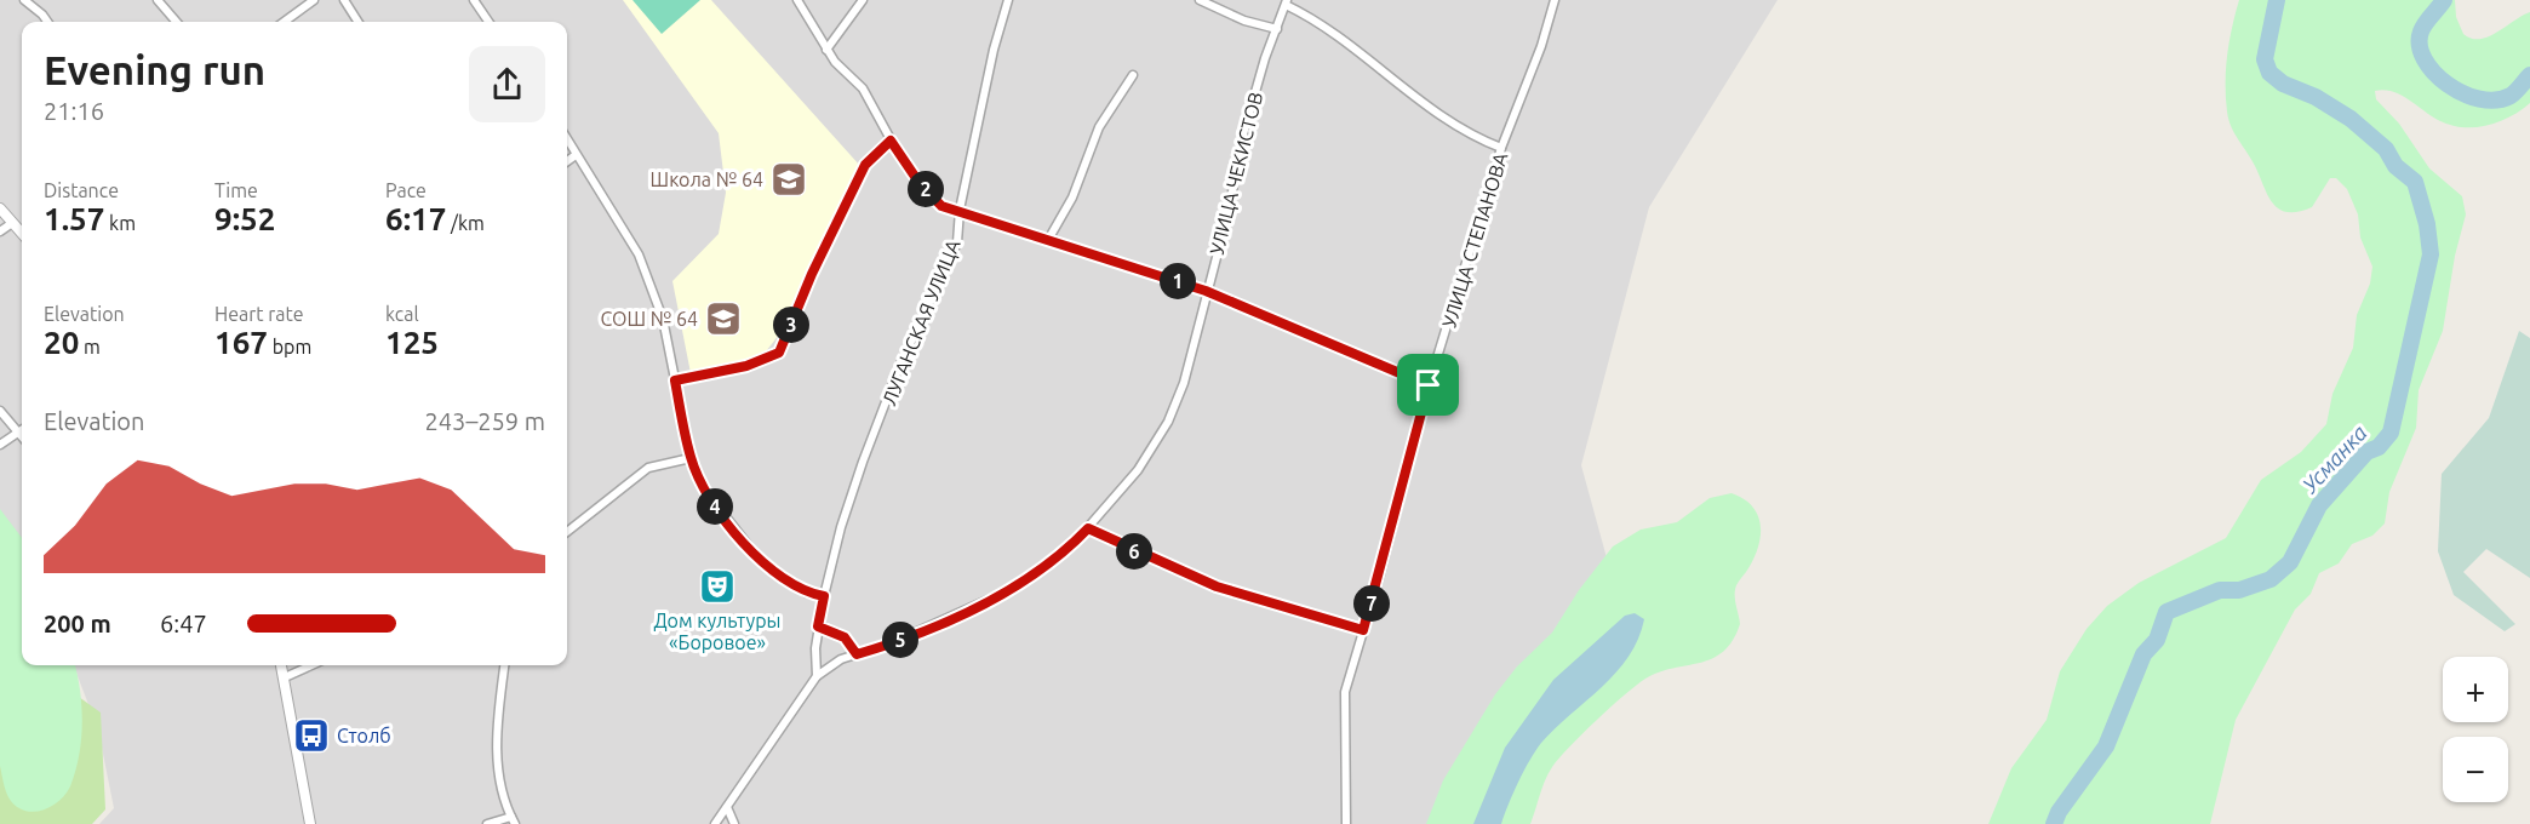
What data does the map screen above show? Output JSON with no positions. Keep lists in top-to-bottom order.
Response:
{
  "streets": {
    "street": ["УЛИЦА ЧЕКИСТОВ", "УЛИЦА СТЕПАНОВА", "ЛУГАНСКАЯ УЛИЦА"]
  },
  "crossings": [
    ["УЛИЦА ЧЕКИСТОВ", "ЛУГАНСКАЯ УЛИЦА"]
  ],
  "water": ["Усманка"],
  "places": {
    "school or university": ["Школа № 64", "СОШ № 64"],
    "theatre": ["Дом культуры «Боровое»"],
    "bus stop": ["Столб"]
  },
  "page": {
    "heading": ["Evening run", "21:16"],
    "stats": [
      ["Distance", "1.57 km"],
      ["Time", "9:52"],
      ["Pace", "6:17 /km"],
      ["Elevation", "20 m"],
      ["Heart rate", "167 bpm"],
      ["kcal", "125"]
    ],
    "pins": [
      "2",
      "1",
      "3",
      "4",
      "6",
      "7",
      "5"
    ],
    "chart": ["Elevation", "243–259 m"],
    "list": [
      {
        "name": "200 m",
        "note": "6:47"
      }
    ],
    "map_buttons": ["+", "−"]
  }
}
